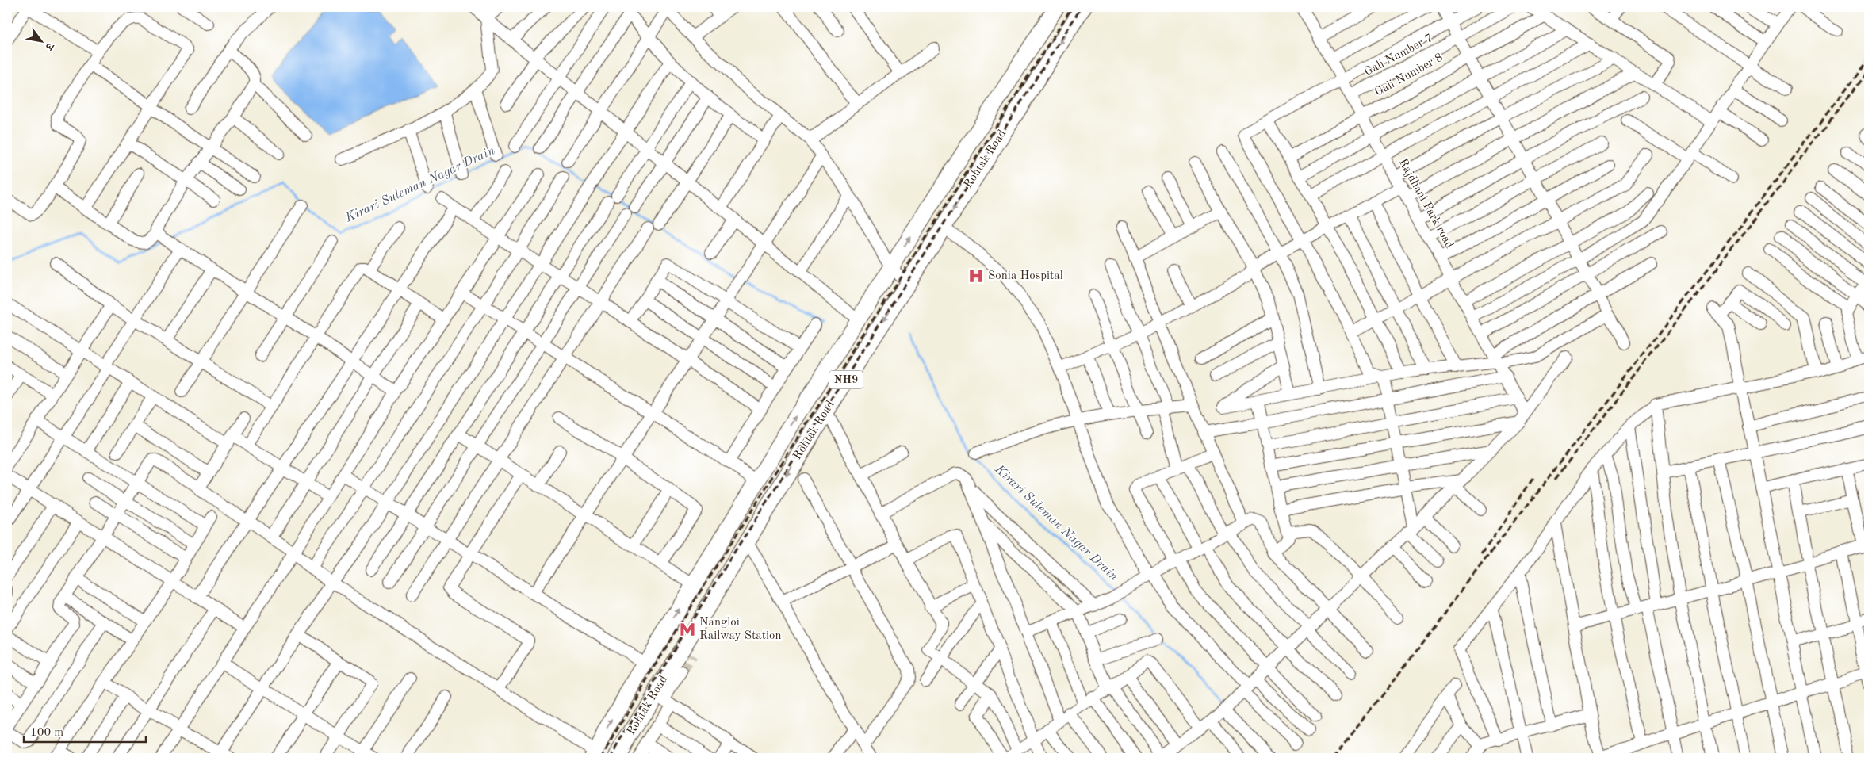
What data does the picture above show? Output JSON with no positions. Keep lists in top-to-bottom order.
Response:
{
  "streets": {
    "highway": ["Rohtak Road", "NH9"],
    "street": ["Gali Number 7", "Gali Number 8", "Rajdhani Park road"]
  },
  "crossings": [
    ["Gali Number 7", "Rajdhani Park road"],
    ["Gali Number 8", "Rajdhani Park road"]
  ],
  "water": ["Kirari Suleman Nagar Drain"],
  "places": {
    "hospital": ["Sonia Hospital"],
    "metro station": ["Nangloi Railway Station"]
  },
  "scale_bar": "100 m",
  "north": "bottom right"
}
